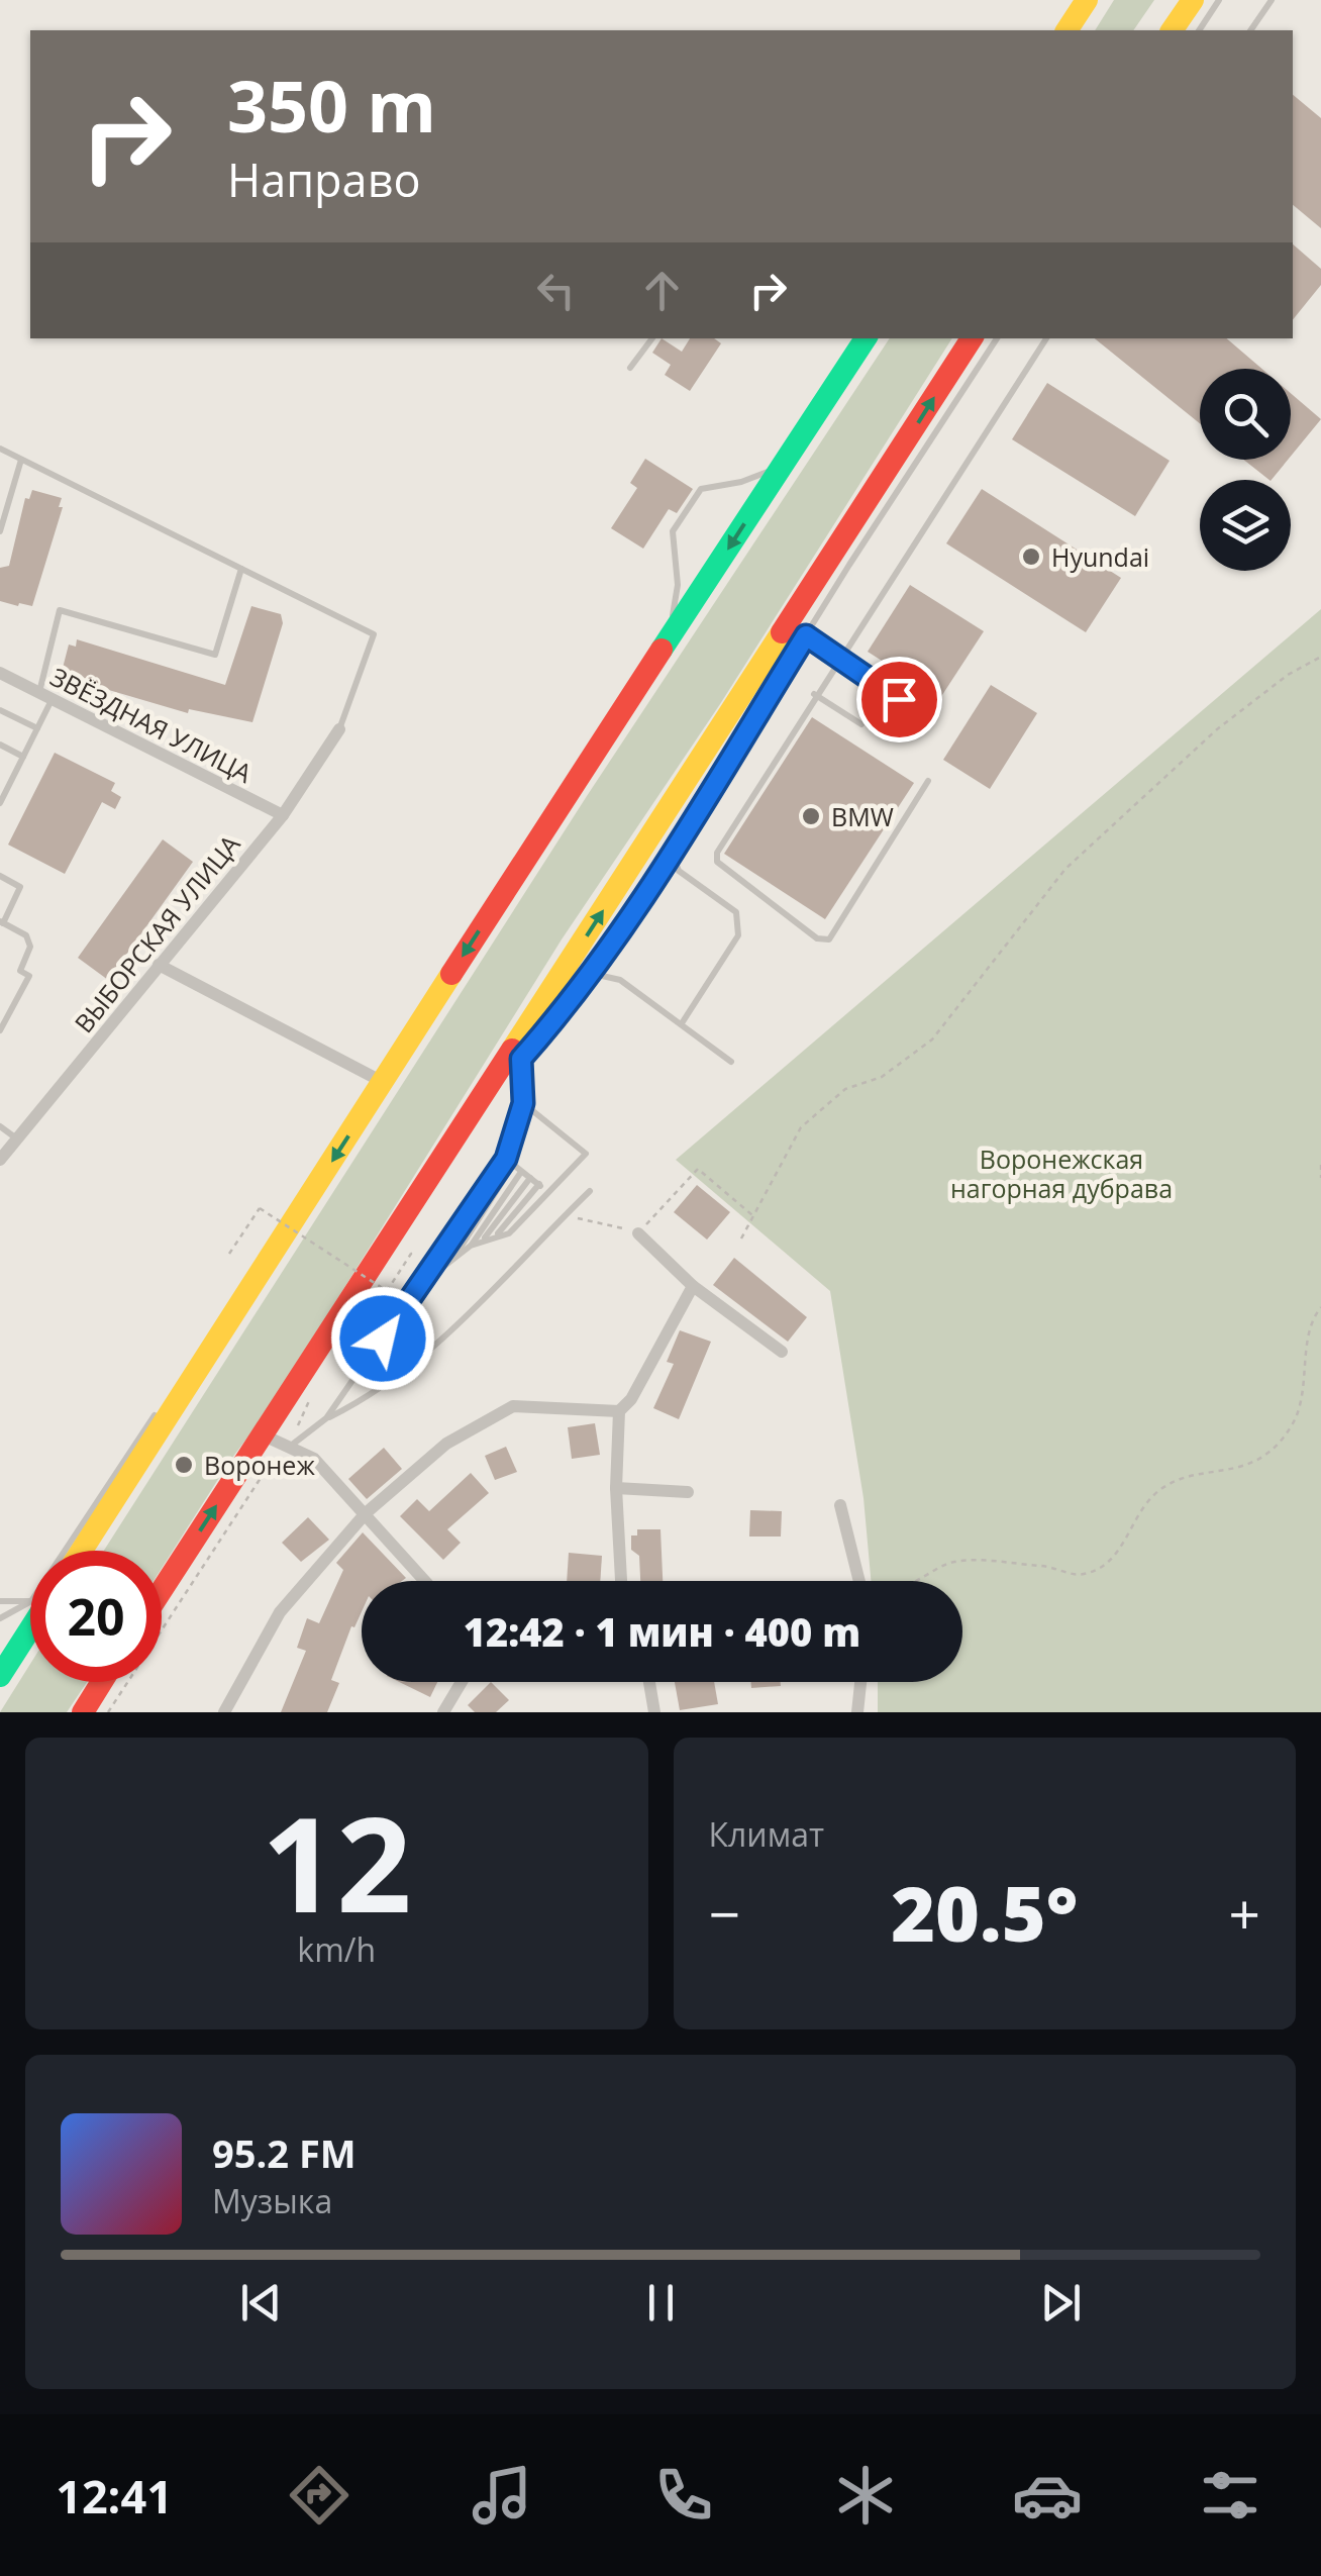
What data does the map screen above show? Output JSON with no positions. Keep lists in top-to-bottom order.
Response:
{
  "streets": {
    "street": ["ЗВЁЗДНАЯ УЛИЦА", "ВЫБОРСКАЯ УЛИЦА"]
  },
  "crossings": [
    ["ЗВЁЗДНАЯ УЛИЦА", "ВЫБОРСКАЯ УЛИЦА"]
  ],
  "parks": ["Воронежская нагорная дубрава"],
  "places": ["Hyundai", "BMW", "Воронеж"],
  "page": {
    "turn": ["350 m", "Направо"],
    "limit": "20",
    "trip": "12:42 · 1 мин · 400 m",
    "tile": [
      ["12", "km/h"],
      "Климат"
    ],
    "heat": ["−", "20.5°", "+"],
    "song": ["95.2 FM", "Музыка"],
    "tabs": "12:41"
  }
}
